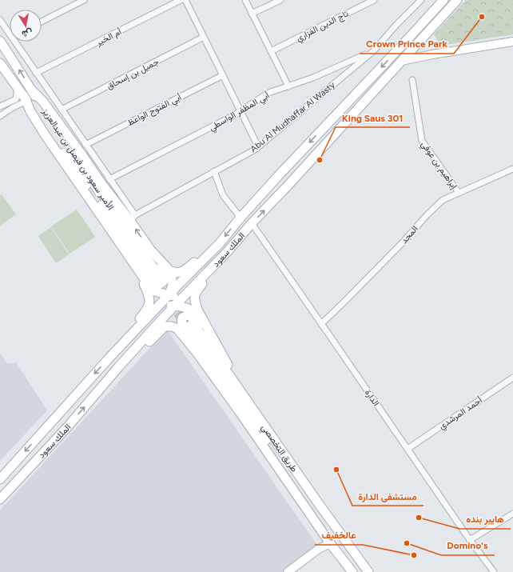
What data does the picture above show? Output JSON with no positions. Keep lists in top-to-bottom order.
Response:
{
  "streets": {
    "main road": ["الأمير سعود بن فيصل بن عبدالعزيز", "الملك سعود", "طريق التخصصي"],
    "street": [
      "تاج الدين الفزاري",
      "أم الخير",
      "جميل بن إسحاق",
      "أبي الفتوح الواعظ",
      "أبي المظفر الواسطي",
      "Abu Al Mudhaffar Al Wasty",
      "إبراهيم بن عوفي",
      "المجد",
      "الدارة",
      "أحمد المرشدي"
    ]
  },
  "crossings": [
    ["أبي المظفر الواسطي", "Abu Al Mudhaffar Al Wasty"],
    ["إبراهيم بن عوفي", "المجد"],
    ["المجد", "الدارة"],
    ["الملك سعود", "الدارة"],
    ["الدارة", "أحمد المرشدي"]
  ],
  "places": [
    "Crown Prince Park",
    "King Saus 301",
    "مستشفى الدارة",
    "هايبر بنده",
    "Domino's",
    "عالخفيف"
  ],
  "north": "bottom"
}
